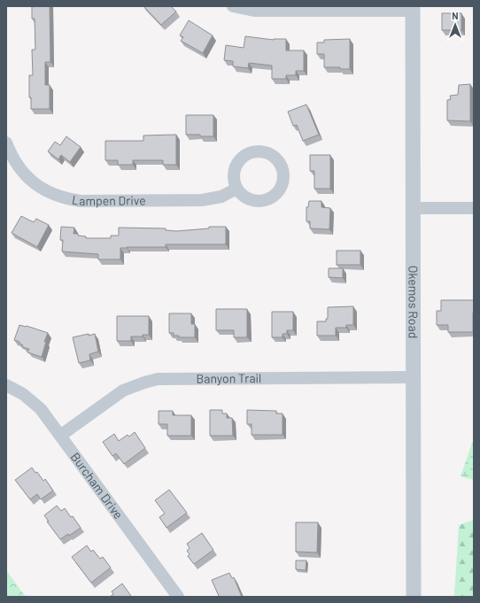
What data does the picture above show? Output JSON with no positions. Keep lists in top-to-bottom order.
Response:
{
  "streets": {
    "street": [
      "Lampen Drive",
      "Okemos Road",
      "Banyon Trail",
      "Burcham Drive"
    ]
  },
  "crossings": [
    ["Okemos Road", "Banyon Trail"],
    ["Banyon Trail", "Burcham Drive"]
  ],
  "north": "top"
}
